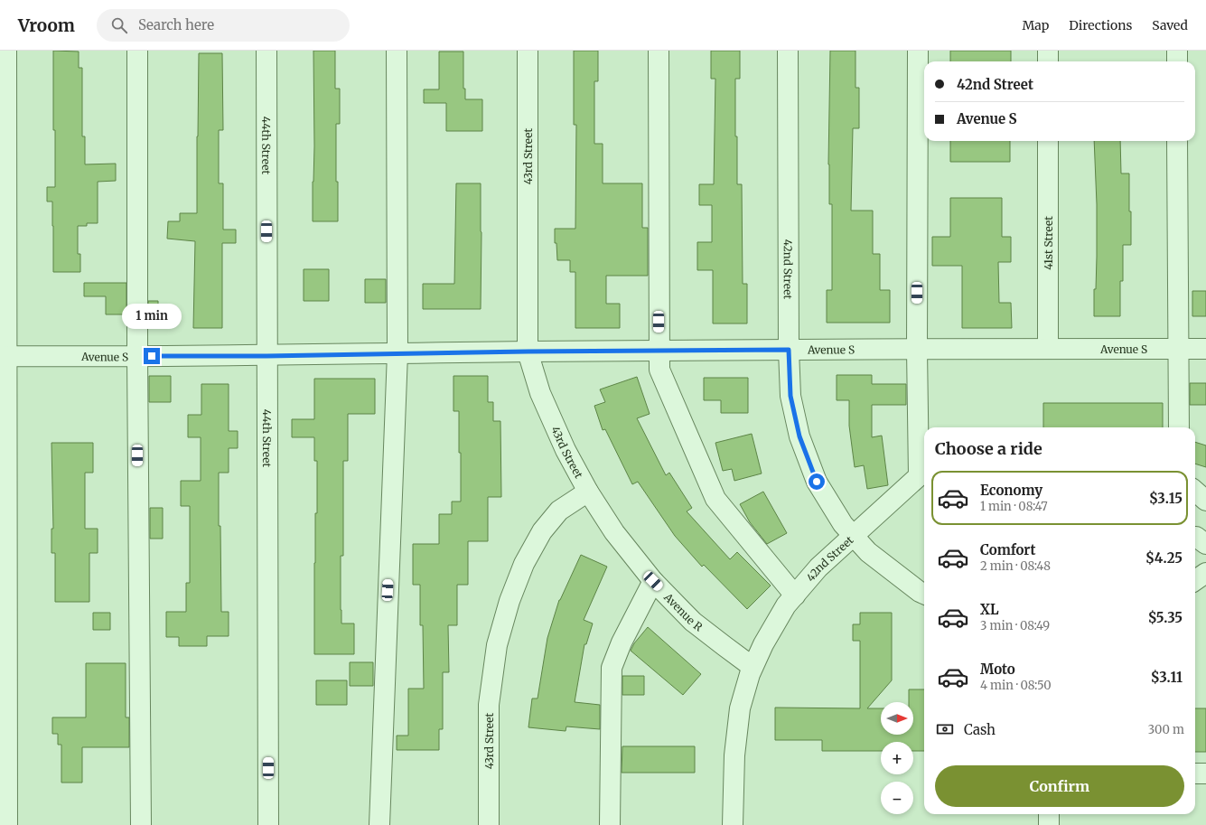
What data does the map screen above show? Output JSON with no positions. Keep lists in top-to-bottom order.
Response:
{
  "streets": {
    "street": [
      "44th Street",
      "43rd Street",
      "41st Street",
      "42nd Street",
      "Avenue S",
      "Avenue R"
    ]
  },
  "crossings": [
    ["44th Street", "Avenue S"],
    ["43rd Street", "Avenue S"],
    ["43rd Street", "Avenue R"],
    ["41st Street", "Avenue S"],
    ["42nd Street", "Avenue S"],
    ["42nd Street", "Avenue R"]
  ],
  "north": "right",
  "page": {
    "header": "Vroom",
    "search": "Search here",
    "nav": ["Map", "Directions", "Saved"],
    "banner": ["42nd Street", "Avenue S"],
    "bubble": "1 min",
    "heading": "Choose a ride",
    "list": [
      {
        "name": "Economy",
        "note": "1 min · 08:47",
        "value": "$3.15"
      },
      {
        "name": "Comfort",
        "note": "2 min · 08:48",
        "value": "$4.25"
      },
      {
        "name": "XL",
        "note": "3 min · 08:49",
        "value": "$5.35"
      },
      {
        "name": "Moto",
        "note": "4 min · 08:50",
        "value": "$3.11"
      }
    ],
    "map_buttons": ["+", "−"],
    "pay": ["Cash", "300 m"],
    "buttons": "Confirm"
  }
}
